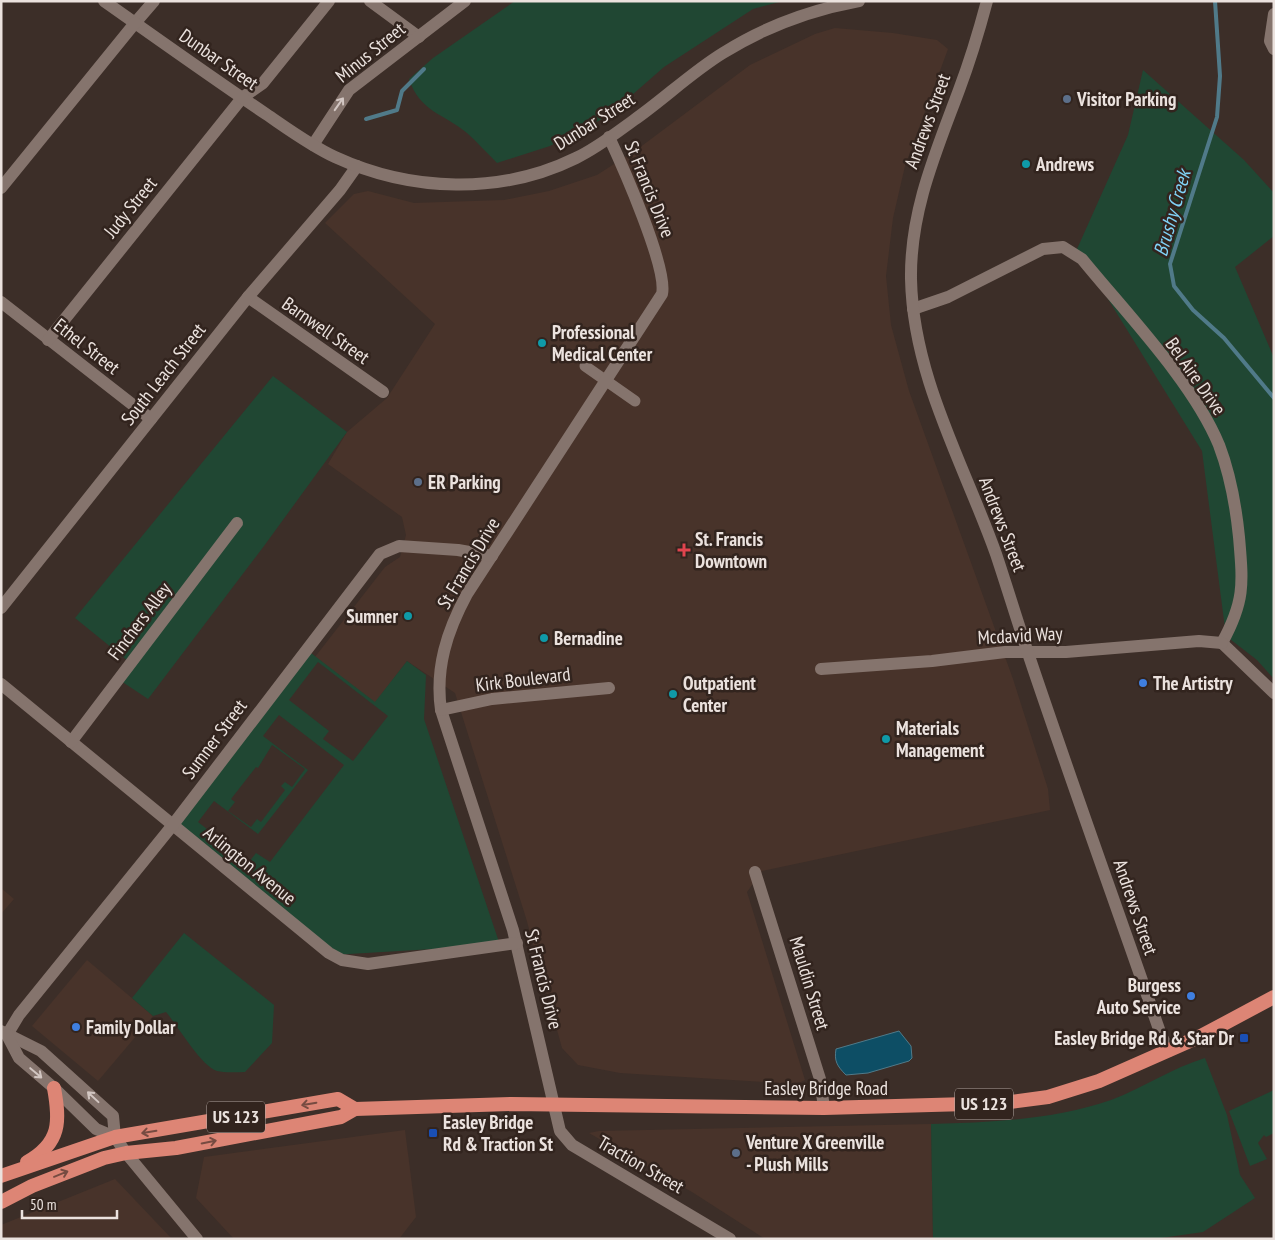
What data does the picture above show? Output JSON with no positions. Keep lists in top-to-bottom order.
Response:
{
  "streets": {
    "highway": ["Easley Bridge Road", "US 123"],
    "street": [
      "Minus Street",
      "Dunbar Street",
      "Andrews Street",
      "St Francis Drive",
      "Judy Street",
      "Barnwell Street",
      "Ethel Street",
      "South Leach Street",
      "Bel Aire Drive",
      "Finchers Alley",
      "Mcdavid Way",
      "Kirk Boulevard",
      "Sumner Street",
      "Arlington Avenue",
      "Mauldin Street",
      "Traction Street"
    ]
  },
  "crossings": [
    ["Minus Street", "Dunbar Street"],
    ["Dunbar Street", "St Francis Drive"],
    ["Dunbar Street", "Judy Street"],
    ["Dunbar Street", "South Leach Street"],
    ["Andrews Street", "Bel Aire Drive"],
    ["Andrews Street", "Mcdavid Way"],
    ["Andrews Street", "Easley Bridge Road"],
    ["St Francis Drive", "Kirk Boulevard"],
    ["St Francis Drive", "Sumner Street"],
    ["St Francis Drive", "Arlington Avenue"],
    ["St Francis Drive", "Easley Bridge Road"],
    ["St Francis Drive", "Traction Street"],
    ["Judy Street", "Ethel Street"],
    ["Barnwell Street", "South Leach Street"],
    ["Ethel Street", "South Leach Street"],
    ["Bel Aire Drive", "Mcdavid Way"],
    ["Finchers Alley", "Arlington Avenue"],
    ["Sumner Street", "Arlington Avenue"],
    ["Mauldin Street", "Easley Bridge Road"],
    ["Easley Bridge Road", "US 123"],
    ["Easley Bridge Road", "Traction Street"]
  ],
  "one_way": ["Minus Street"],
  "water": ["Brushy Creek"],
  "places": {
    "other": [
      "Visitor Parking",
      "Andrews",
      "Professional Medical Center",
      "ER Parking",
      "Sumner",
      "Bernadine",
      "The Artistry",
      "Outpatient Center",
      "Materials Management",
      "Burgess Auto Service",
      "Family Dollar",
      "Venture X Greenville - Plush Mills"
    ],
    "health": ["St. Francis Downtown"],
    "transit": ["Easley Bridge Rd & Star Dr", "Easley Bridge Rd & Traction St"]
  },
  "scale_bar": "50 m"
}
